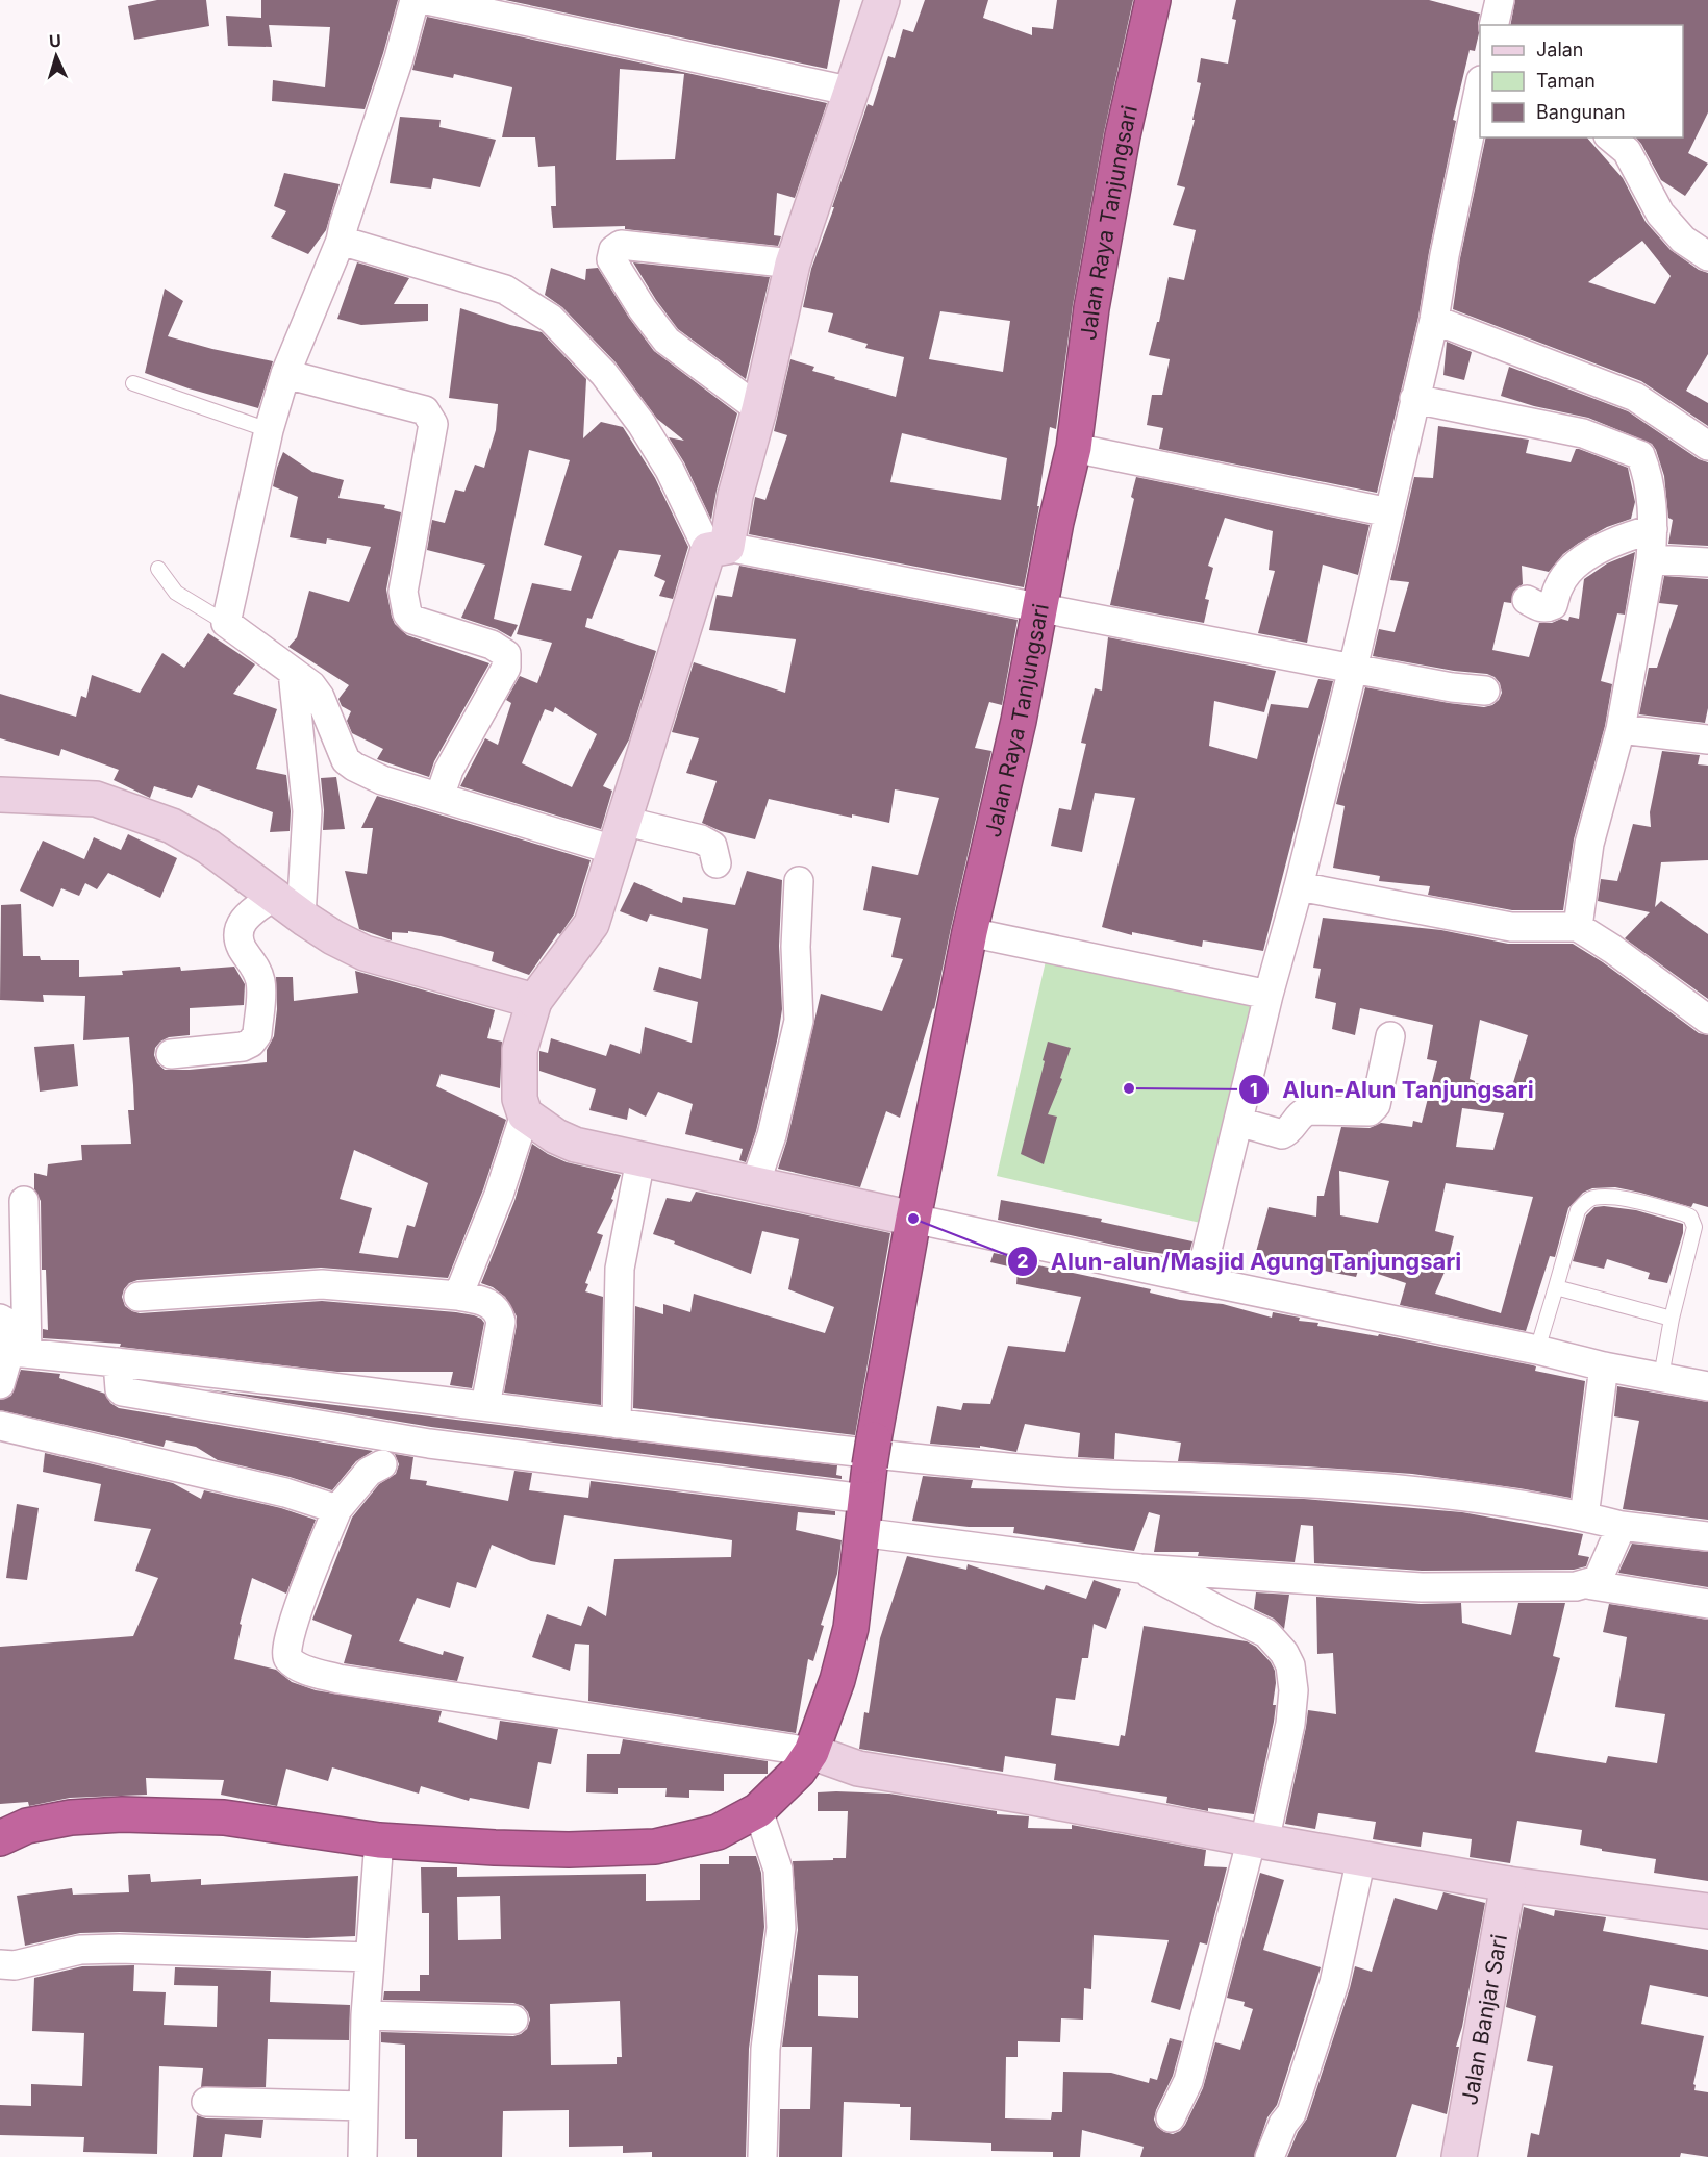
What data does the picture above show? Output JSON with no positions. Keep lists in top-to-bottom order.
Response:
{
  "streets": {
    "highway": ["Jalan Raya Tanjungsari"],
    "street": ["Jalan Banjar Sari"]
  },
  "places": ["Alun-Alun Tanjungsari", "Alun-alun/Masjid Agung Tanjungsari"],
  "legend": ["Jalan", "Taman", "Bangunan"],
  "north": "top"
}
